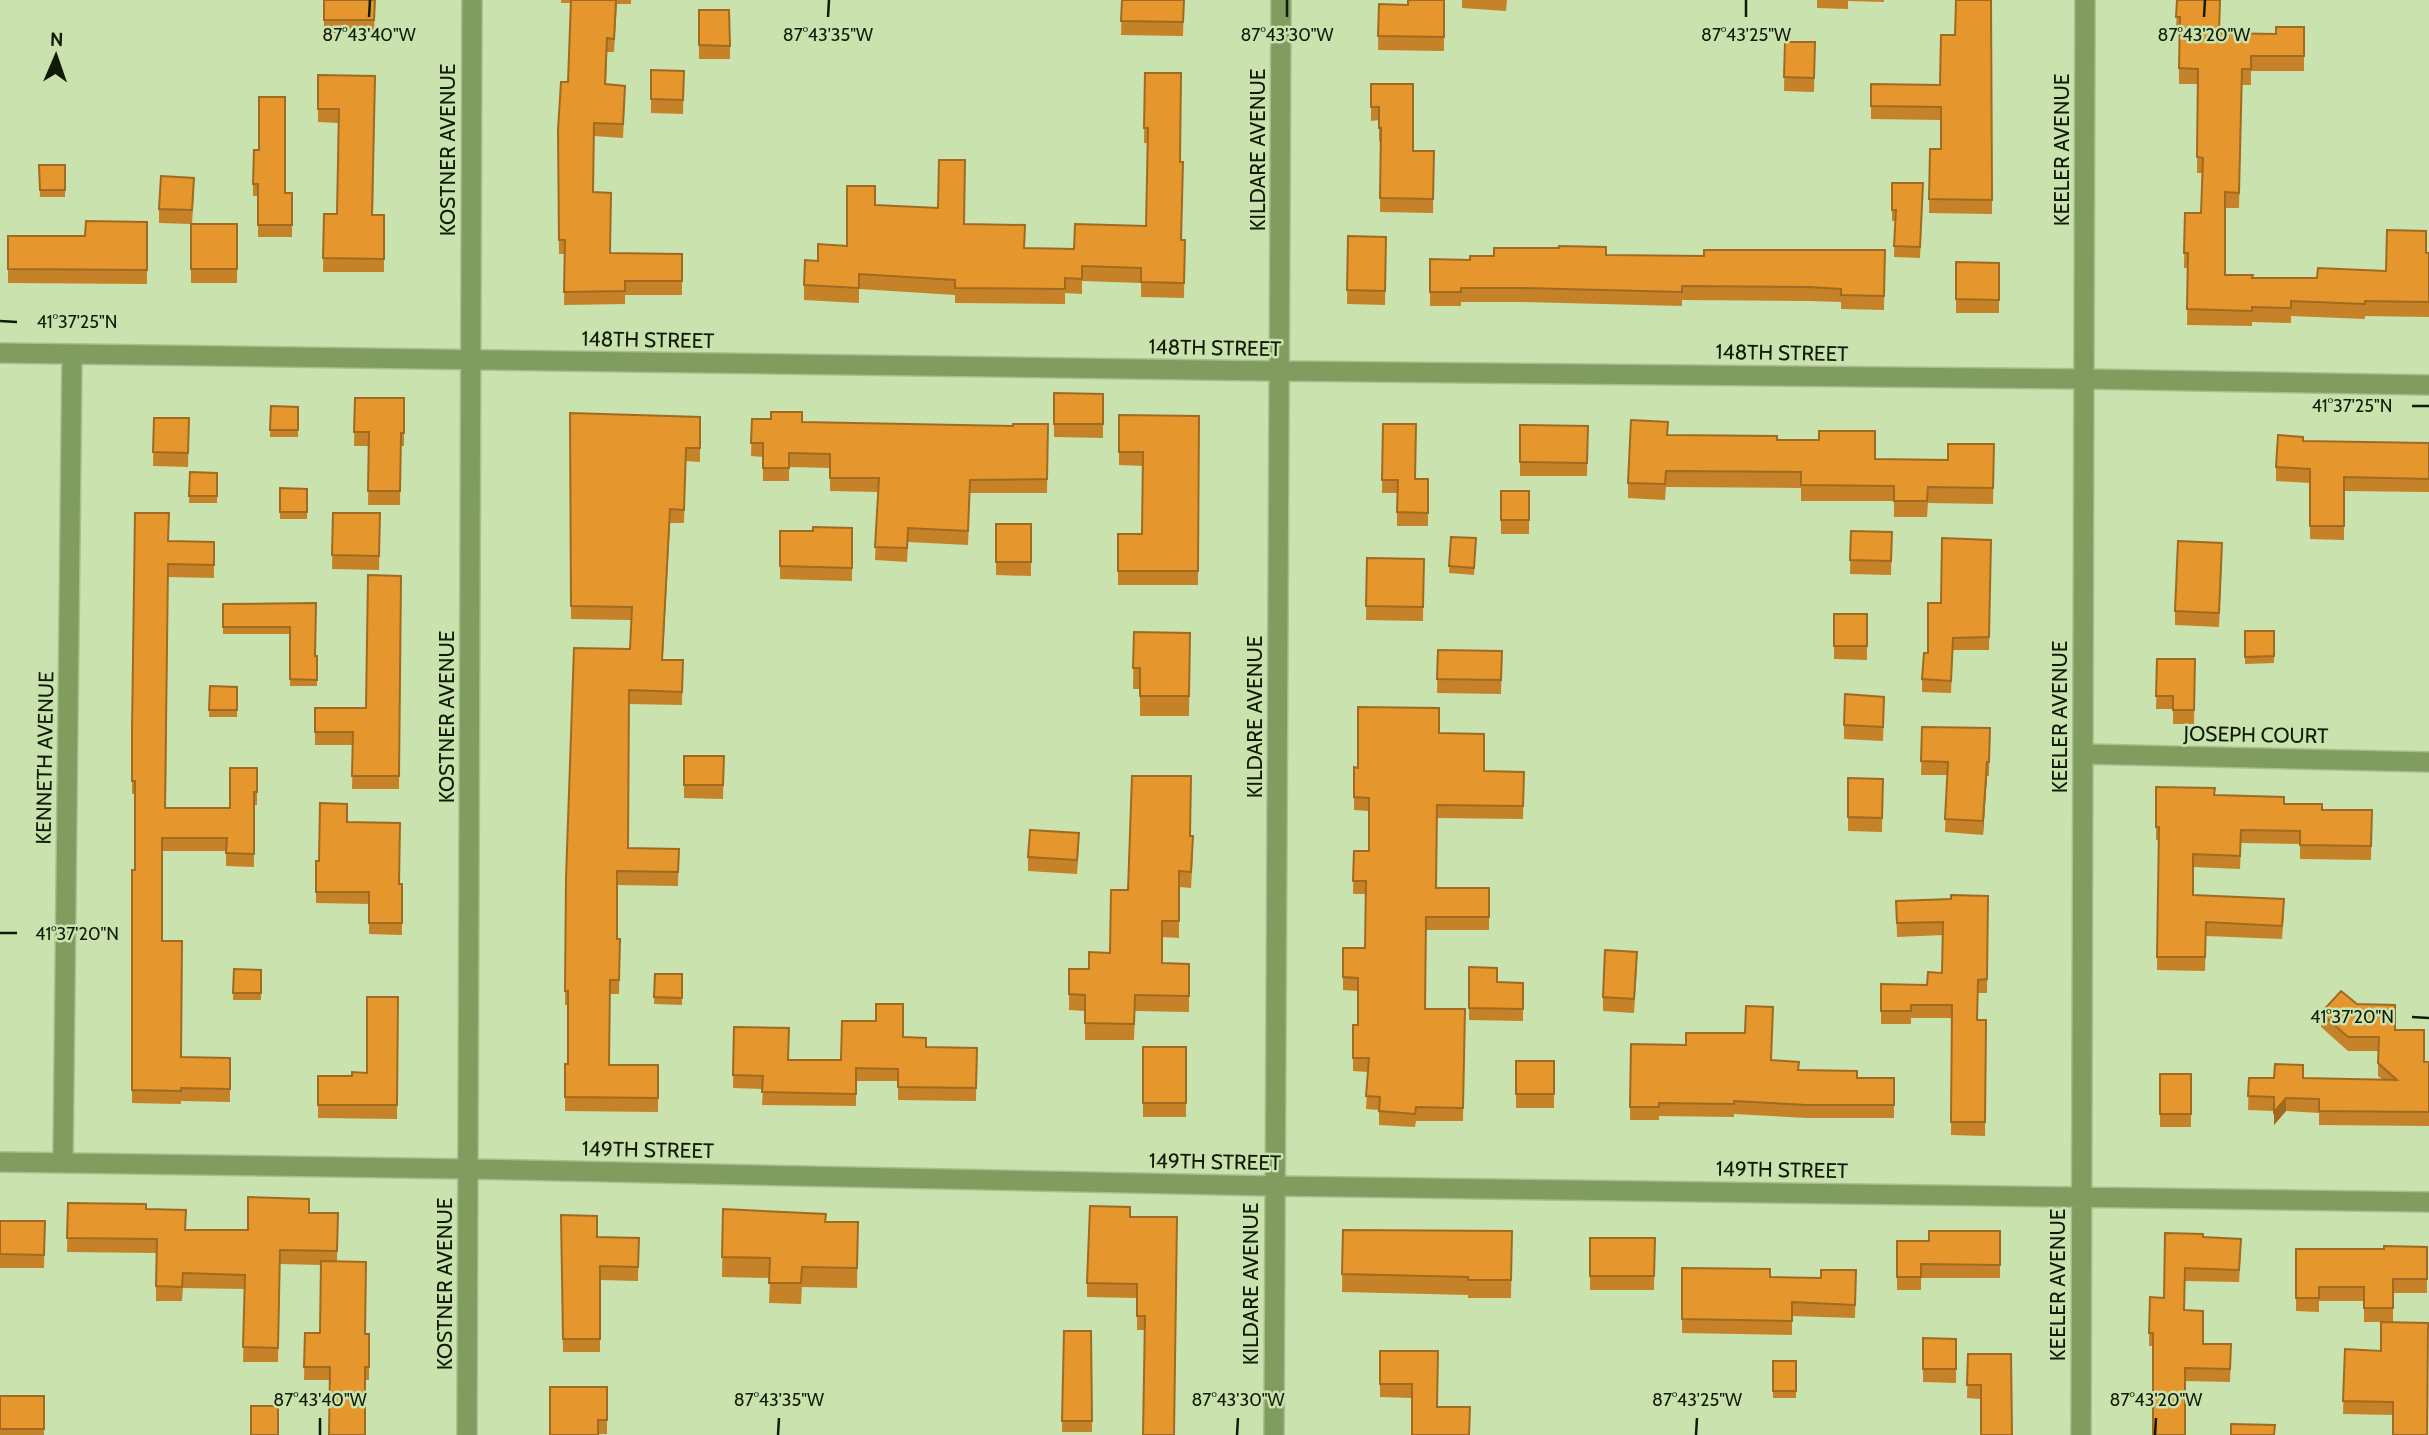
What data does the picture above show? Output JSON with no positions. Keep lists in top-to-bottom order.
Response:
{
  "streets": {
    "street": [
      "KOSTNER AVENUE",
      "KILDARE AVENUE",
      "KEELER AVENUE",
      "148TH STREET",
      "JOSEPH COURT",
      "KENNETH AVENUE",
      "149TH STREET"
    ]
  },
  "crossings": [
    ["KOSTNER AVENUE", "148TH STREET"],
    ["KOSTNER AVENUE", "149TH STREET"],
    ["KILDARE AVENUE", "148TH STREET"],
    ["KILDARE AVENUE", "149TH STREET"],
    ["KEELER AVENUE", "148TH STREET"],
    ["KEELER AVENUE", "JOSEPH COURT"],
    ["KEELER AVENUE", "149TH STREET"],
    ["148TH STREET", "KENNETH AVENUE"],
    ["KENNETH AVENUE", "149TH STREET"]
  ],
  "north": "top",
  "coordinates": [
    "87°43'40\"W",
    "87°43'35\"W",
    "87°43'30\"W",
    "87°43'25\"W",
    "87°43'20\"W",
    "41°37'25\"N",
    "41°37'20\"N"
  ]
}
